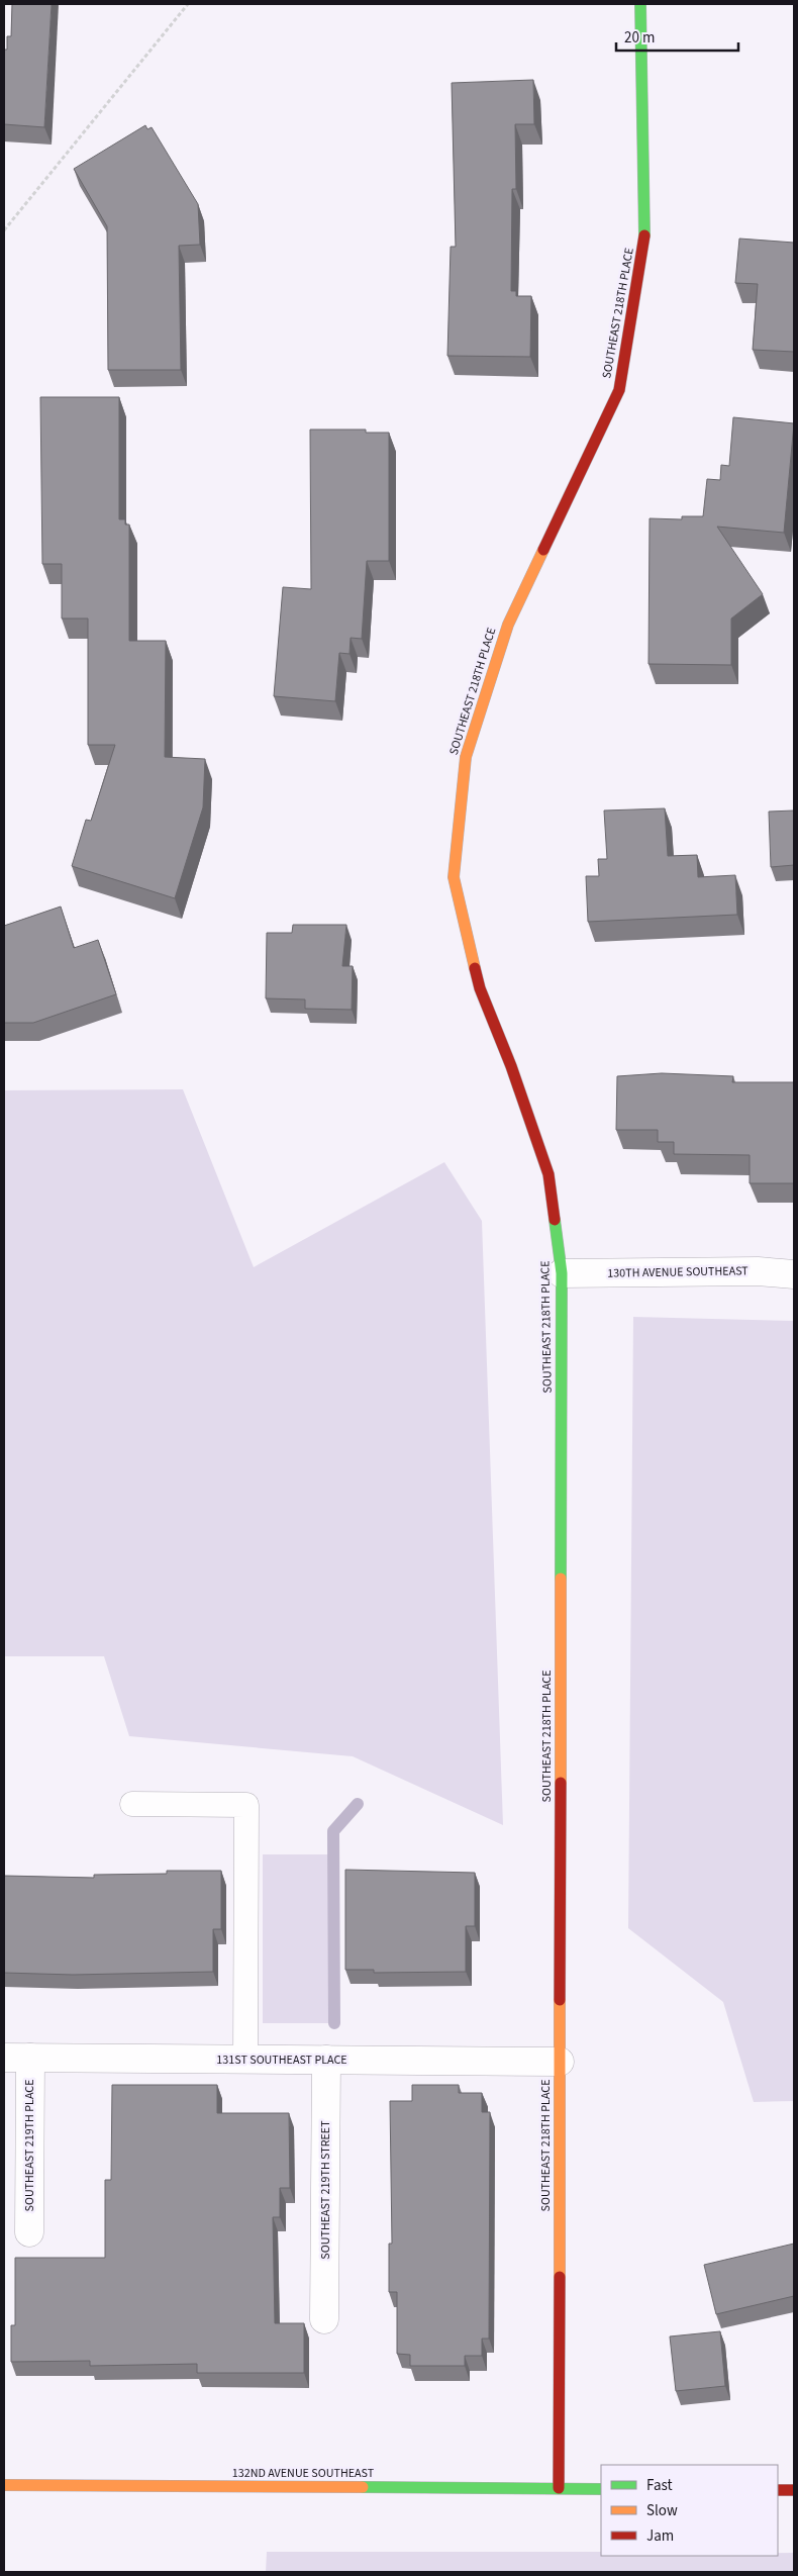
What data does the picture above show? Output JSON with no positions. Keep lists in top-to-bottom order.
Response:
{
  "streets": {
    "street": [
      "SOUTHEAST 218TH PLACE",
      "130TH AVENUE SOUTHEAST",
      "131ST SOUTHEAST PLACE",
      "SOUTHEAST 219TH PLACE",
      "SOUTHEAST 219TH STREET",
      "132ND AVENUE SOUTHEAST"
    ]
  },
  "crossings": [
    ["SOUTHEAST 218TH PLACE", "130TH AVENUE SOUTHEAST"],
    ["SOUTHEAST 218TH PLACE", "131ST SOUTHEAST PLACE"],
    ["SOUTHEAST 218TH PLACE", "132ND AVENUE SOUTHEAST"],
    ["131ST SOUTHEAST PLACE", "SOUTHEAST 219TH PLACE"],
    ["131ST SOUTHEAST PLACE", "SOUTHEAST 219TH STREET"]
  ],
  "legend": ["Fast", "Slow", "Jam"],
  "scale_bar": "20 m"
}
